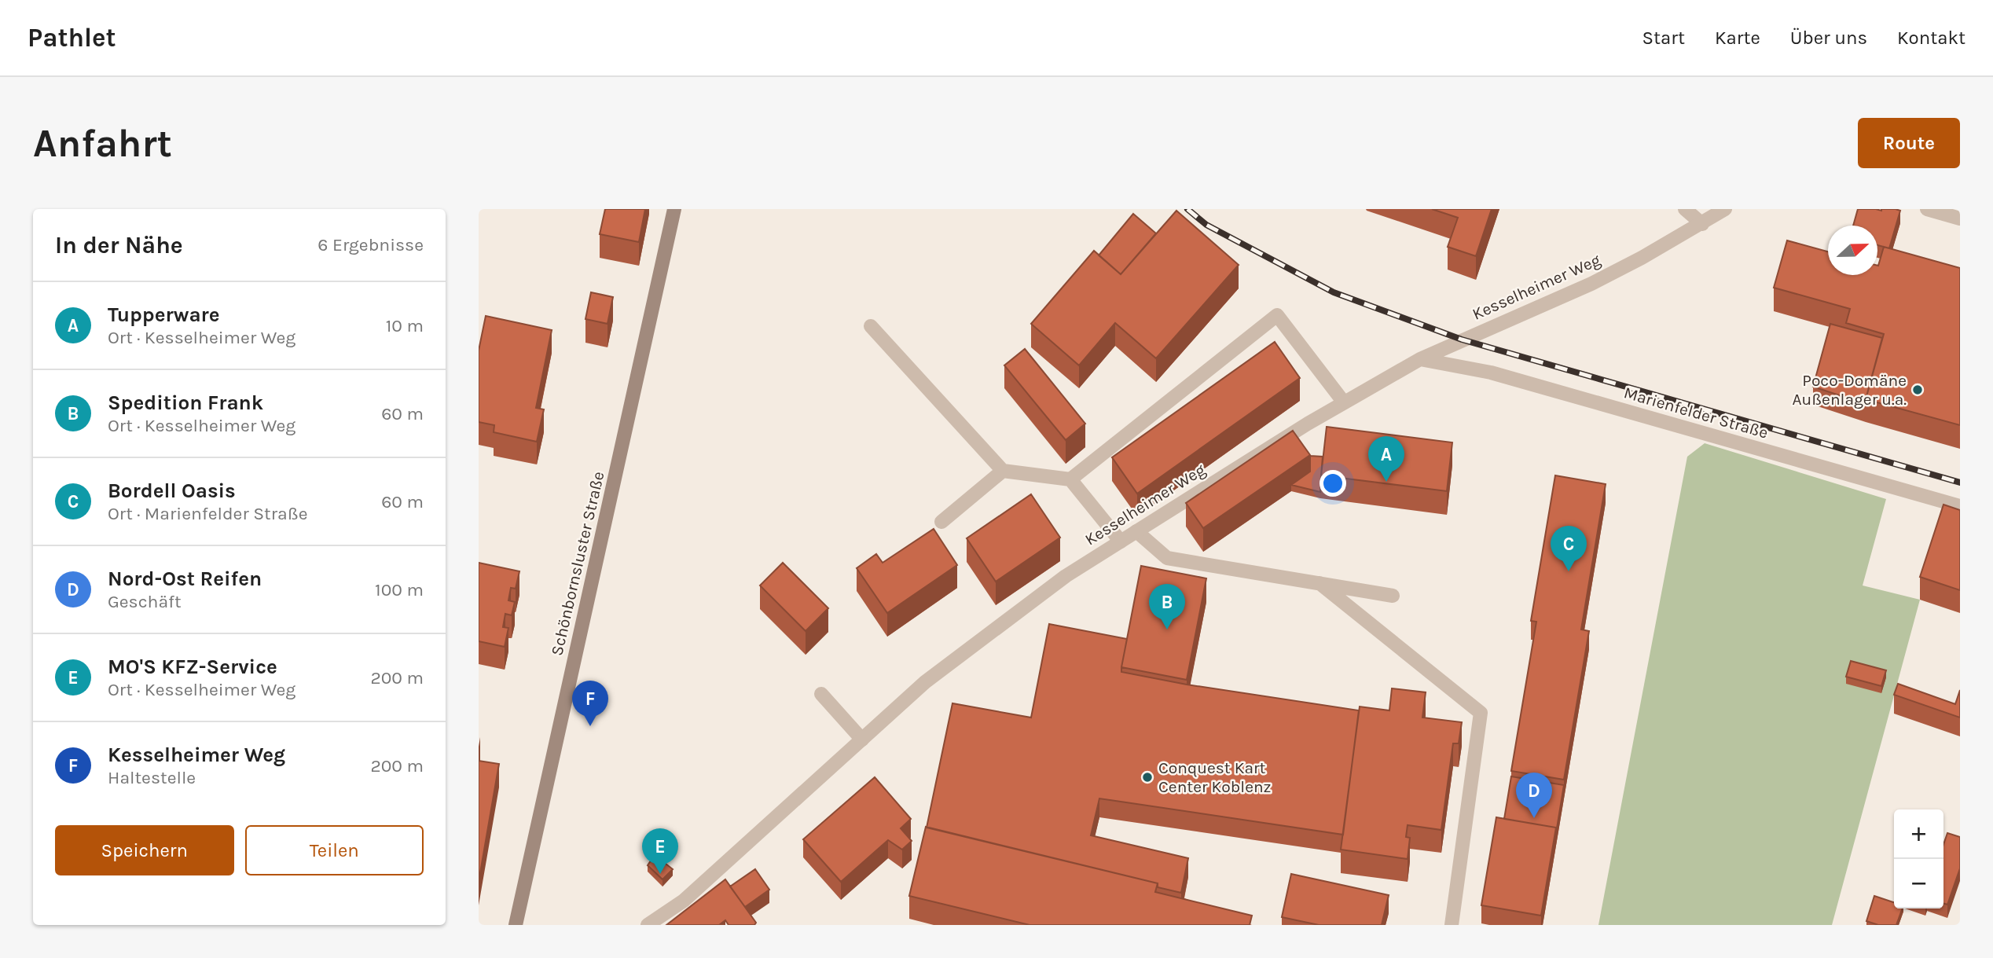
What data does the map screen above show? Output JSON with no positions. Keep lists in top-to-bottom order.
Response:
{
  "streets": {
    "street": ["Kesselheimer Weg", "Marienfelder Straße", "Schönbornsluster Straße"]
  },
  "crossings": [
    ["Kesselheimer Weg", "Marienfelder Straße"]
  ],
  "places": ["Poco-Domäne Außenlager u.a.", "Conquest Kart Center Koblenz"],
  "north": "right",
  "page": {
    "header": "Pathlet",
    "nav": [
      "Start",
      "Karte",
      "Über uns",
      "Kontakt"
    ],
    "buttons": [
      "Route",
      ["Speichern", "Teilen"]
    ],
    "title": "Anfahrt",
    "heading": ["In der Nähe", "6 Ergebnisse"],
    "list": [
      {
        "mark": "A",
        "name": "Tupperware",
        "note": "Ort · Kesselheimer Weg",
        "value": "10 m"
      },
      {
        "mark": "B",
        "name": "Spedition Frank",
        "note": "Ort · Kesselheimer Weg",
        "value": "60 m"
      },
      {
        "mark": "C",
        "name": "Bordell Oasis",
        "note": "Ort · Marienfelder Straße",
        "value": "60 m"
      },
      {
        "mark": "D",
        "name": "Nord-Ost Reifen",
        "note": "Geschäft",
        "value": "100 m"
      },
      {
        "mark": "E",
        "name": "MO'S KFZ-Service",
        "note": "Ort · Kesselheimer Weg",
        "value": "200 m"
      },
      {
        "mark": "F",
        "name": "Kesselheimer Weg",
        "note": "Haltestelle",
        "value": "200 m"
      }
    ],
    "pins": [
      "A",
      "C",
      "B",
      "F",
      "D",
      "E"
    ],
    "map_buttons": ["+", "−"]
  }
}
